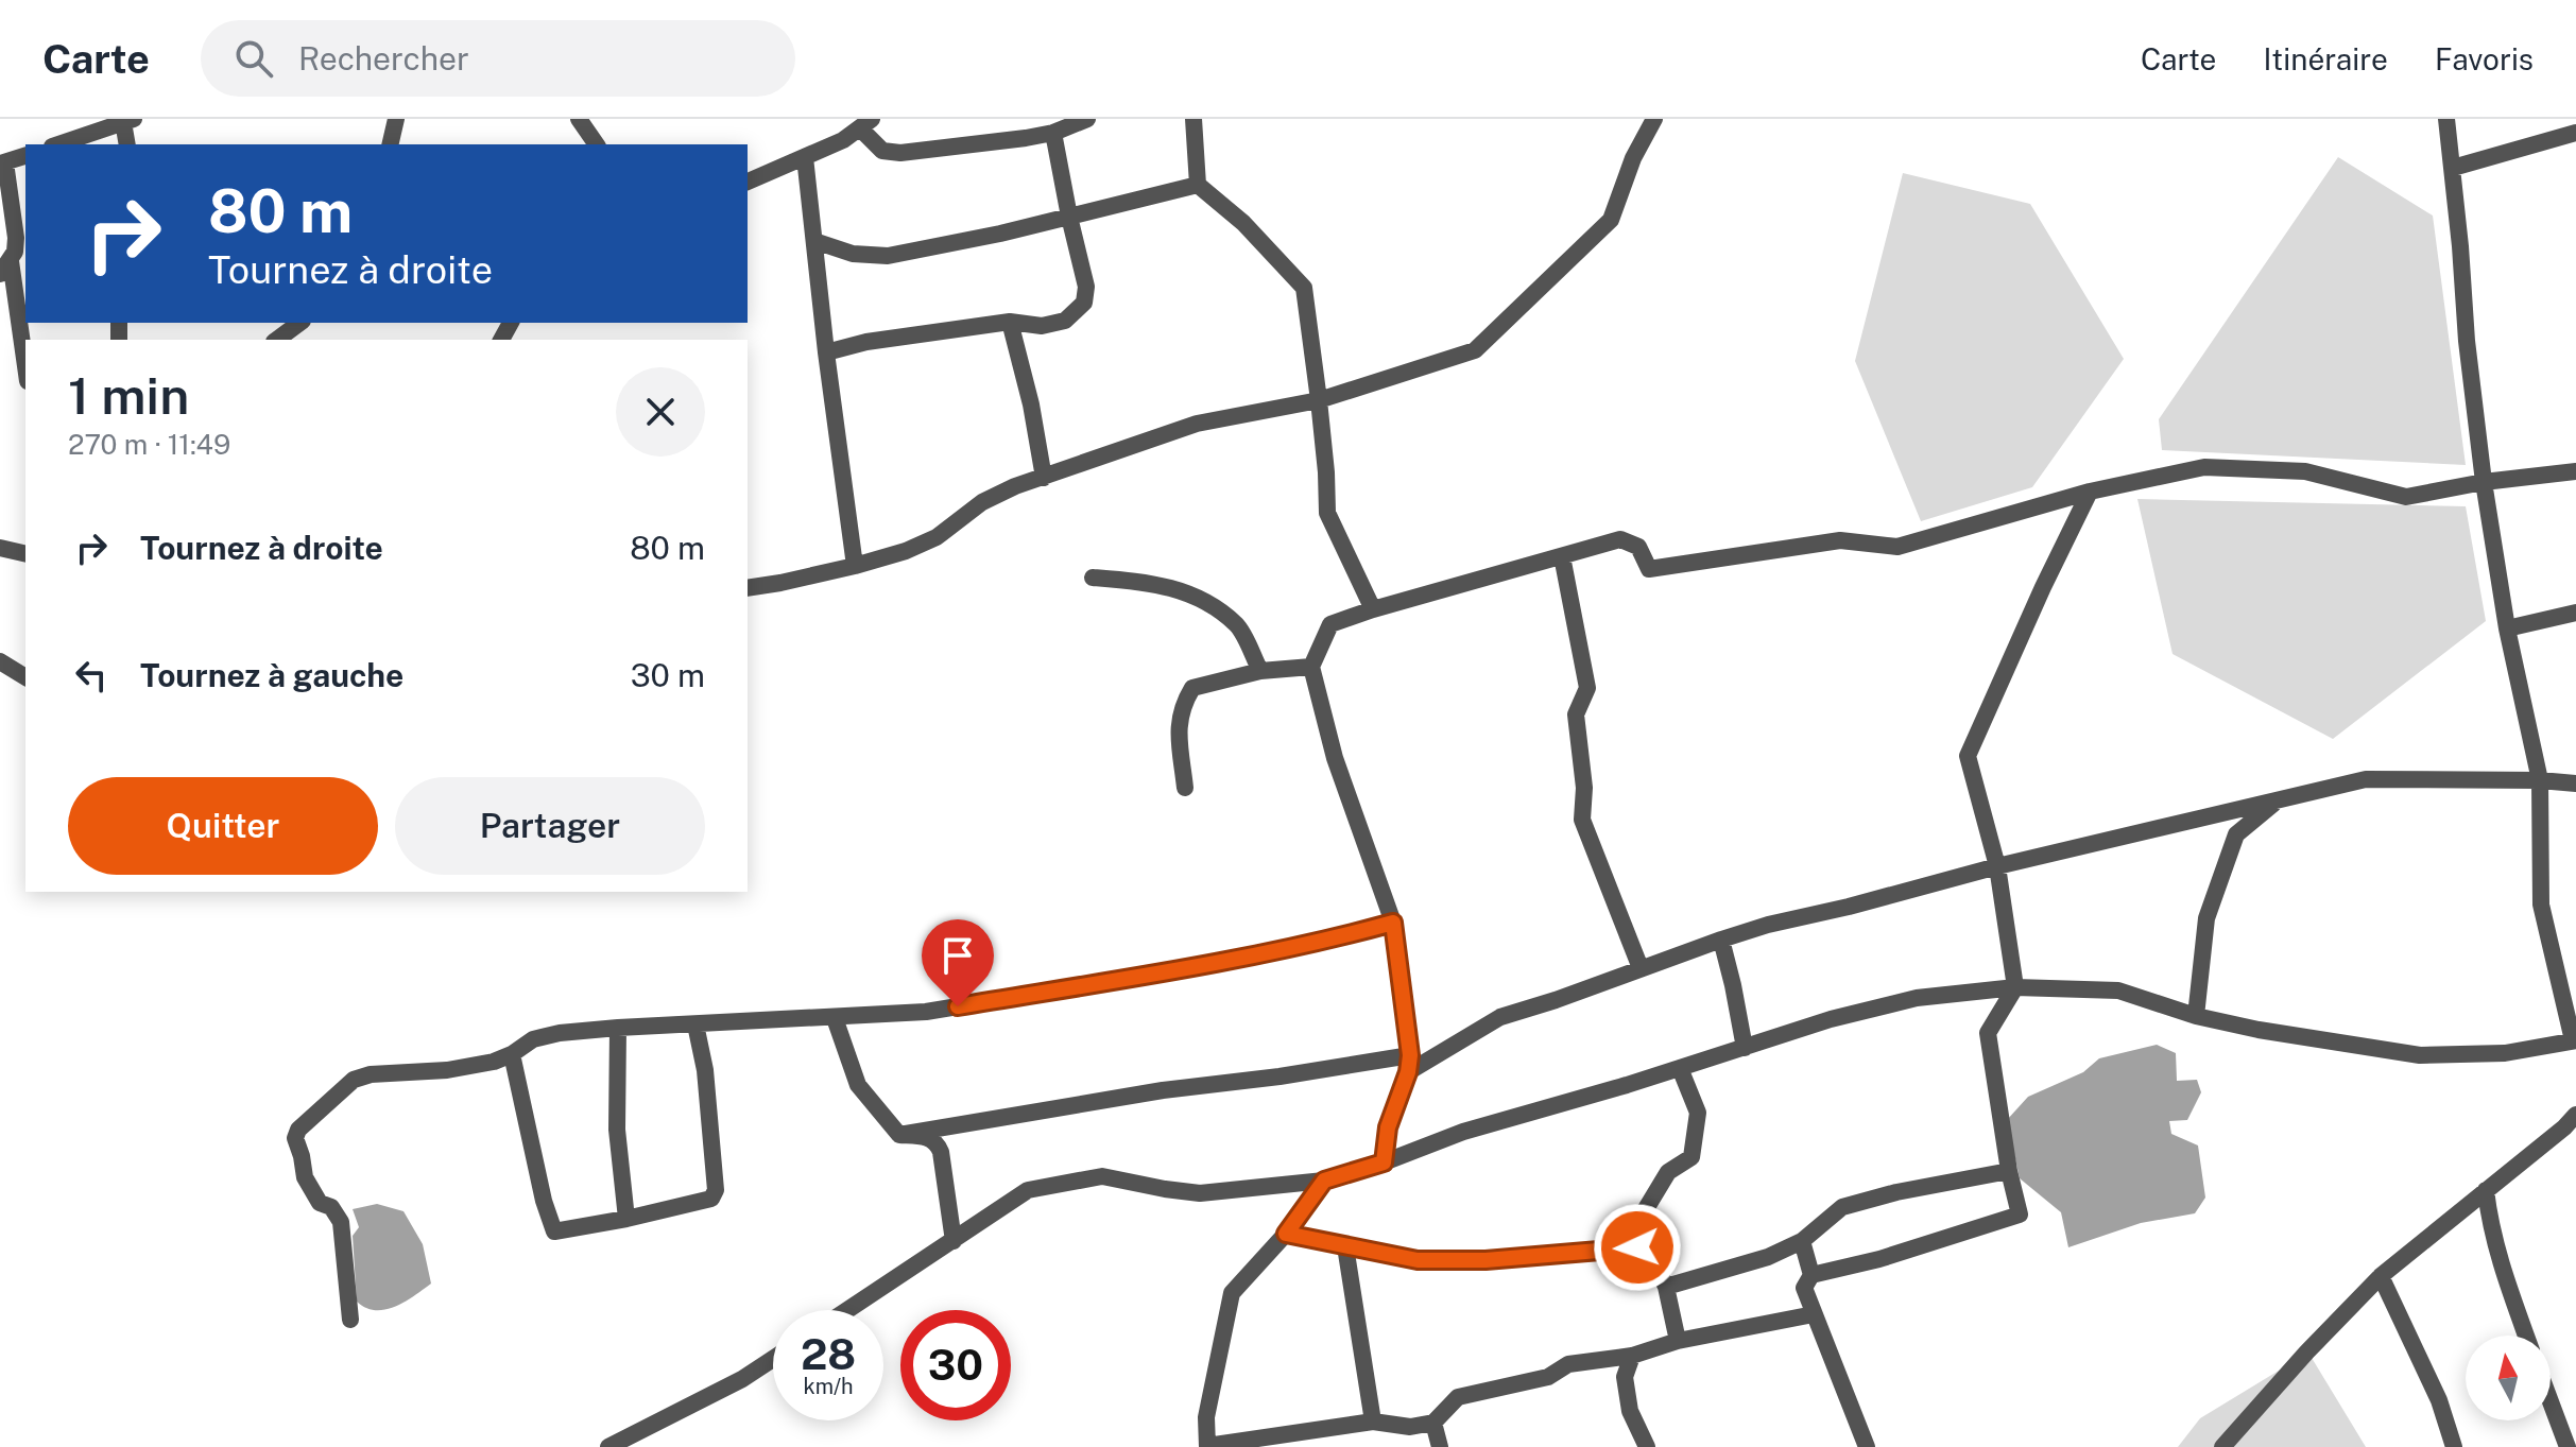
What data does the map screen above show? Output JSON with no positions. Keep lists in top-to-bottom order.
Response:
{
  "north": "top",
  "page": {
    "header": "Carte",
    "search": "Rechercher",
    "nav": ["Carte", "Itinéraire", "Favoris"],
    "turn": ["80 m", "Tournez à droite"],
    "heading": ["1 min", "270 m · 11:49"],
    "list": [
      {
        "name": "Tournez à droite",
        "value": "80 m"
      },
      {
        "name": "Tournez à gauche",
        "value": "30 m"
      }
    ],
    "buttons": ["Quitter", "Partager"],
    "speed": "28 km/h",
    "limit": "30"
  }
}
